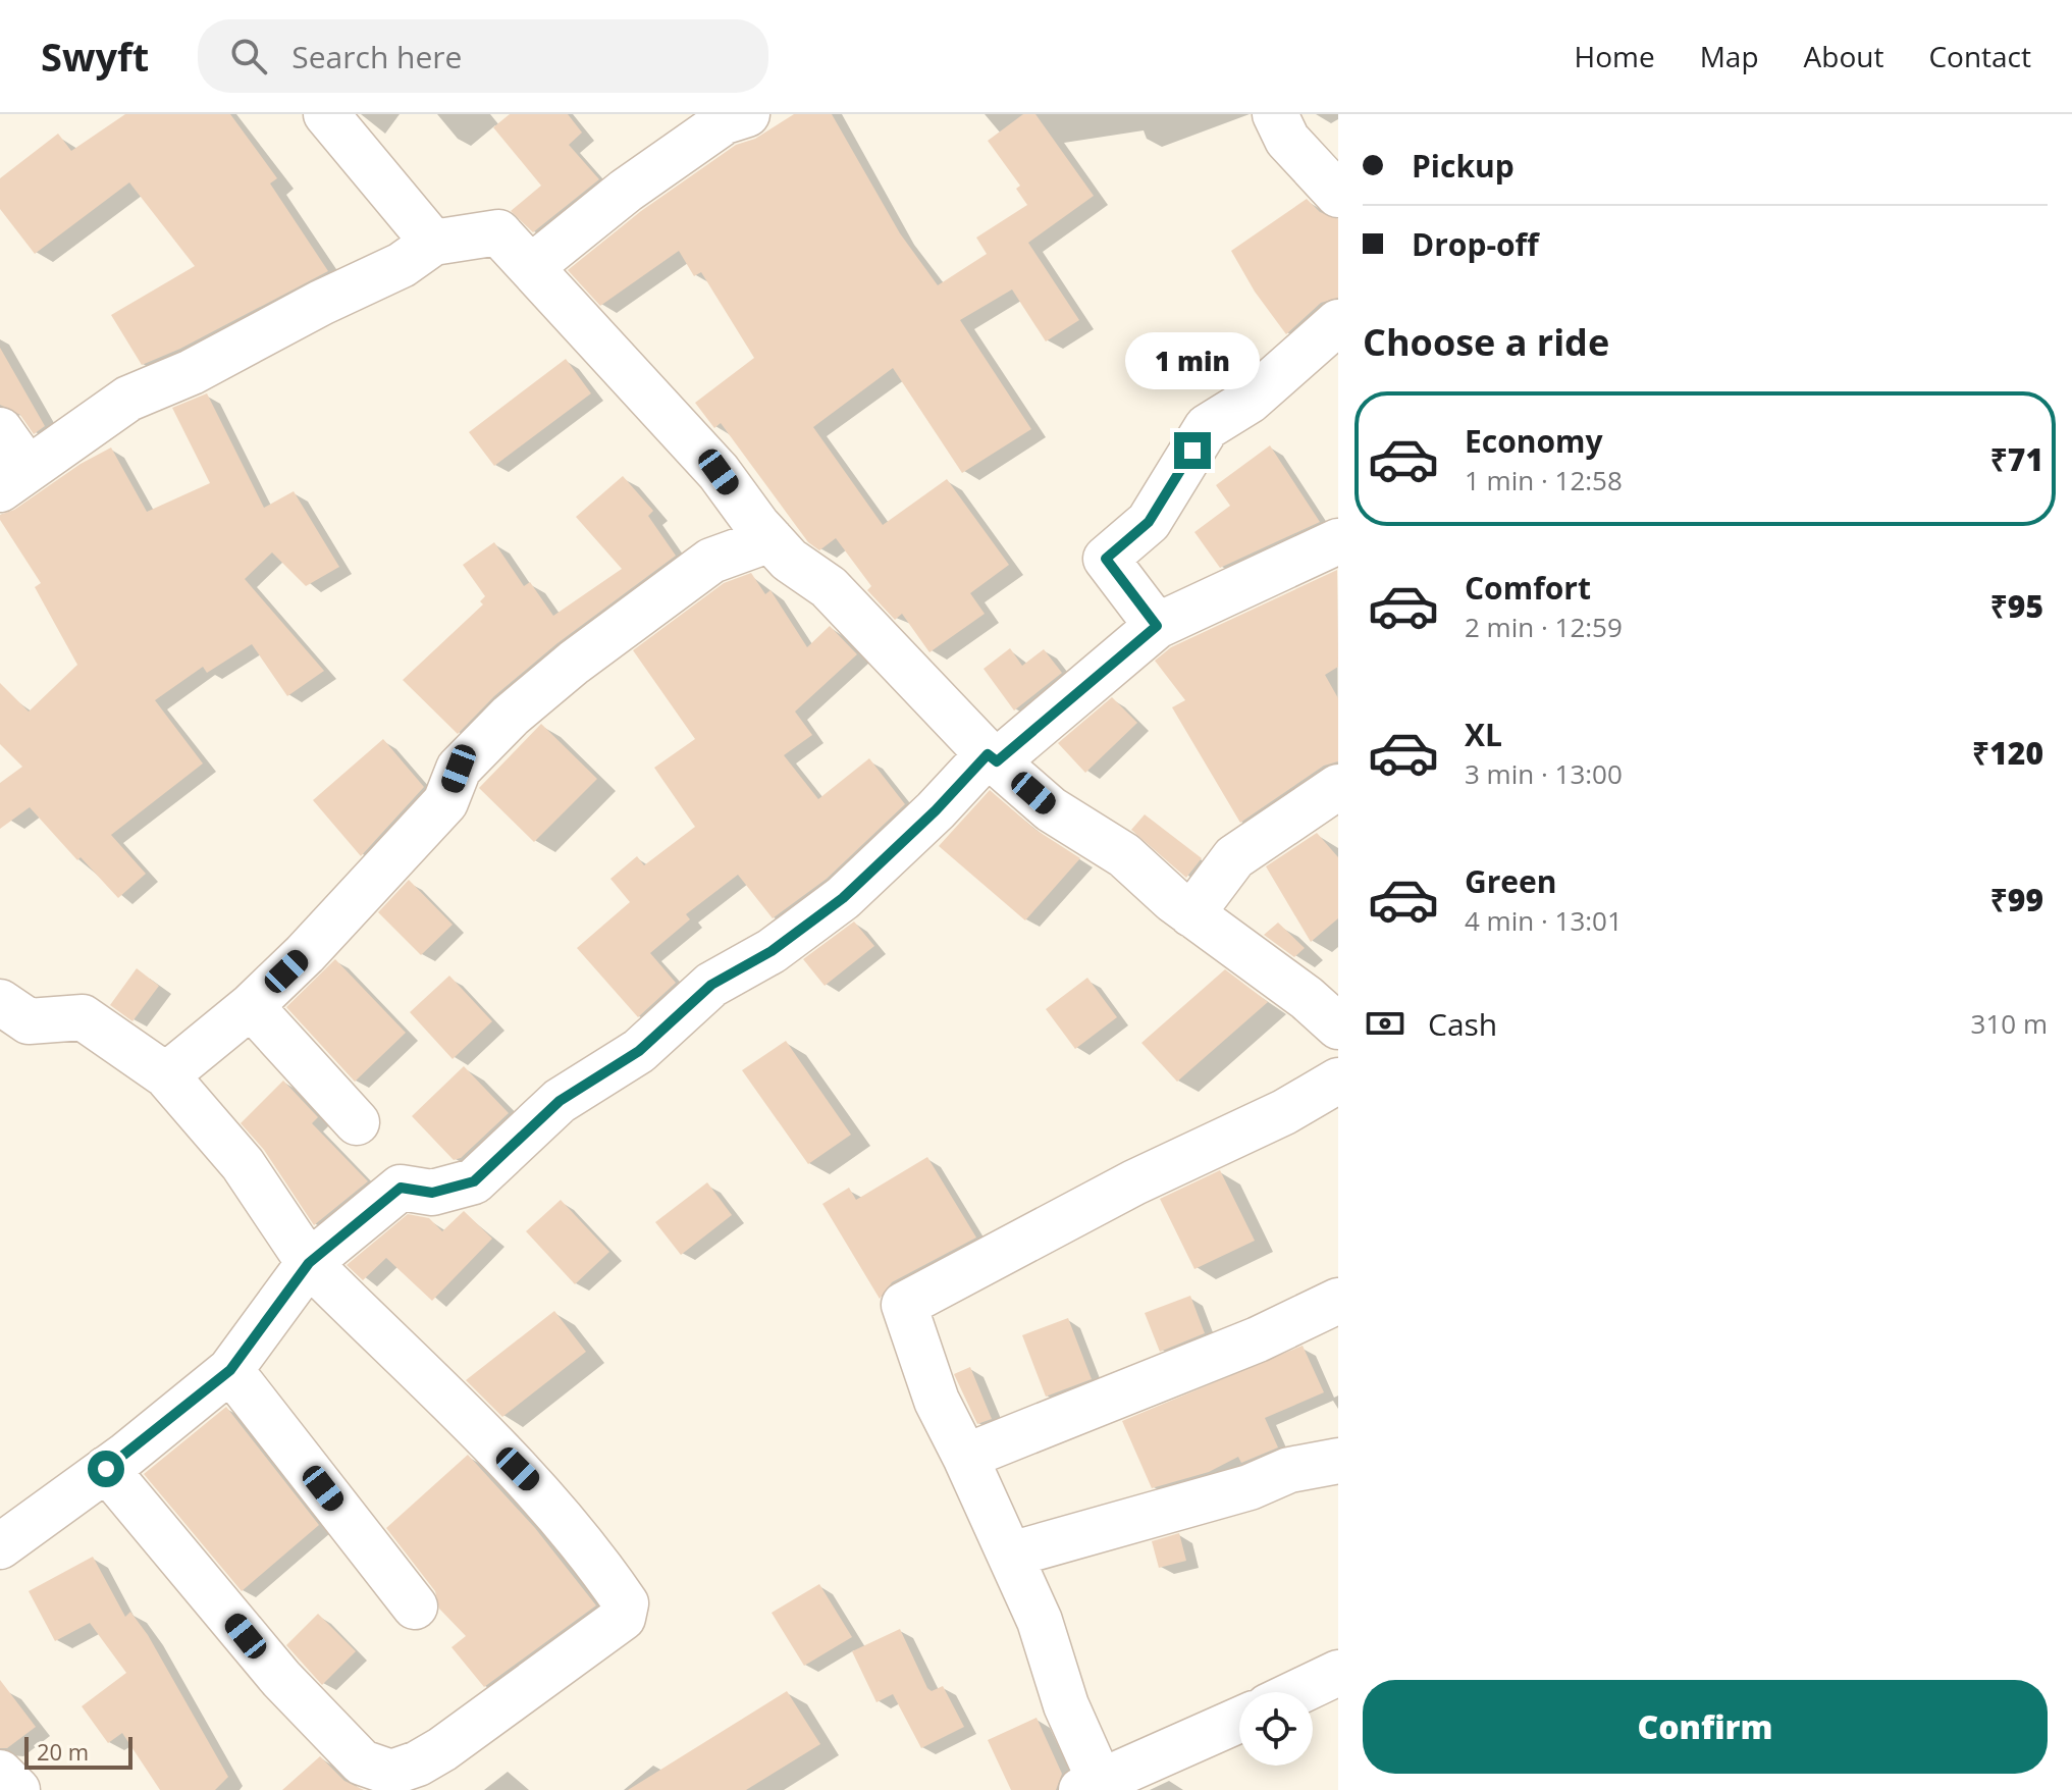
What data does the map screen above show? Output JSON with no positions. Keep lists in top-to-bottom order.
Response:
{
  "scale_bar": "20 m",
  "page": {
    "header": "Swyft",
    "search": "Search here",
    "nav": [
      "Home",
      "Map",
      "About",
      "Contact"
    ],
    "banner": ["Pickup", "Drop-off"],
    "heading": "Choose a ride",
    "bubble": "1 min",
    "list": [
      {
        "name": "Economy",
        "note": "1 min · 12:58",
        "value": "₹71"
      },
      {
        "name": "Comfort",
        "note": "2 min · 12:59",
        "value": "₹95"
      },
      {
        "name": "XL",
        "note": "3 min · 13:00",
        "value": "₹120"
      },
      {
        "name": "Green",
        "note": "4 min · 13:01",
        "value": "₹99"
      }
    ],
    "pay": ["Cash", "310 m"],
    "buttons": "Confirm",
    "scale": "20 m"
  }
}
